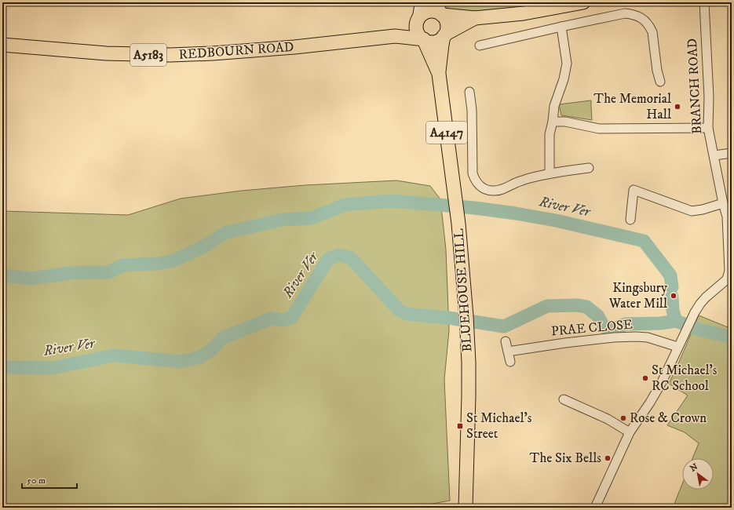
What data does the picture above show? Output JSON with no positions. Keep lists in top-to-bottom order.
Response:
{
  "streets": {
    "main road": [
      "REDBOURN ROAD",
      "A5183",
      "A4147",
      "BLUEHOUSE HILL"
    ],
    "street": ["BRANCH ROAD", "PRAE CLOSE"]
  },
  "crossings": [
    ["REDBOURN ROAD", "BLUEHOUSE HILL"]
  ],
  "water": ["River Ver"],
  "places": {
    "other": [
      "The Memorial Hall",
      "Kingsbury Water Mill",
      "St Michael's RC School",
      "Rose & Crown",
      "The Six Bells"
    ],
    "transit": ["St Michael's Street"]
  },
  "scale_bar": "50 m",
  "north": "top left"
}
